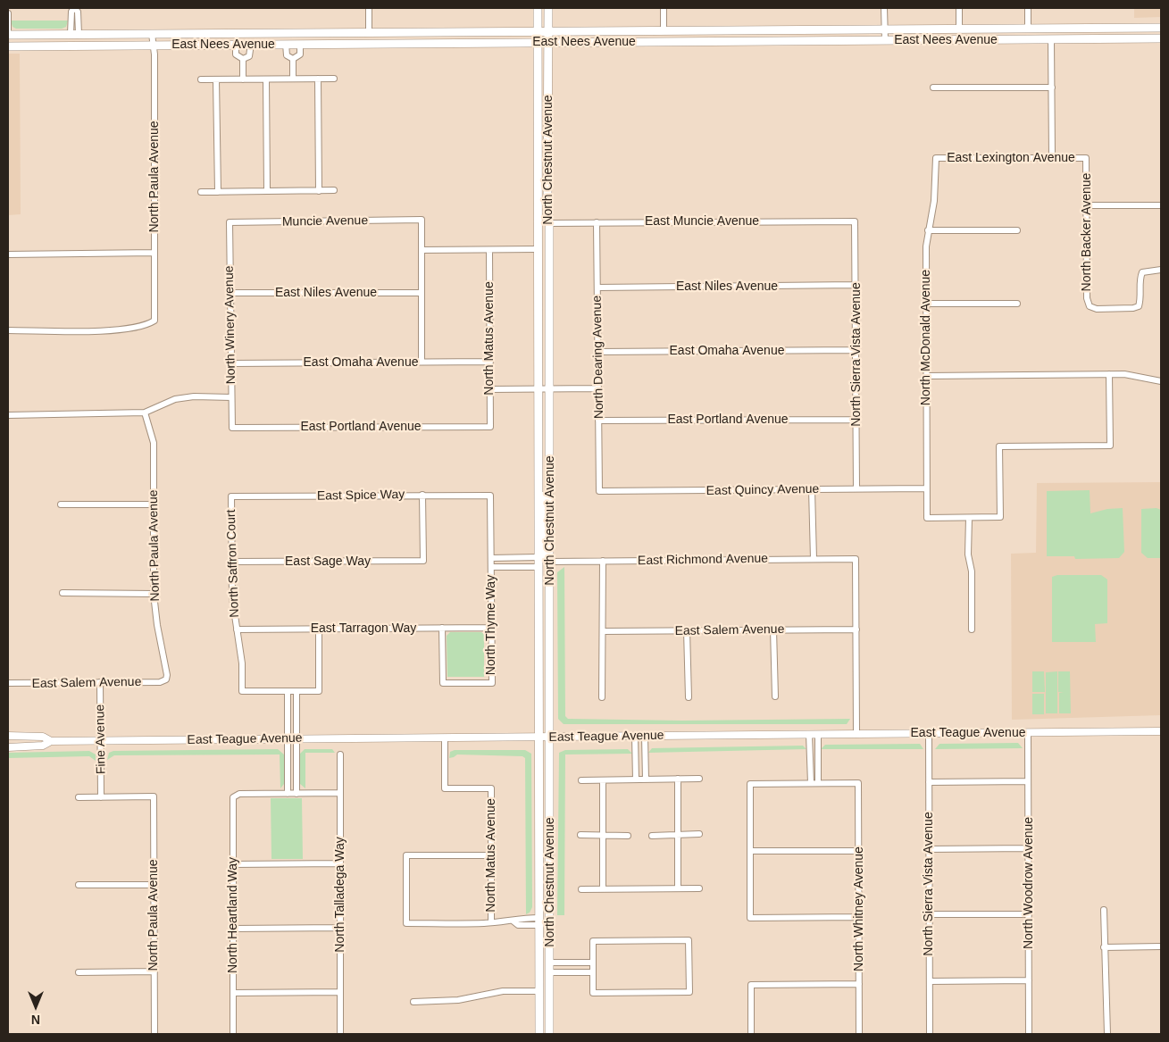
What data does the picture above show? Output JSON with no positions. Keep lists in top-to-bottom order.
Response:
{
  "streets": {
    "main road": ["East Nees Avenue", "North Chestnut Avenue"],
    "street": [
      "East Lexington Avenue",
      "North Paula Avenue",
      "Muncie Avenue",
      "East Muncie Avenue",
      "North Backer Avenue",
      "East Niles Avenue",
      "North Winery Avenue",
      "North McDonald Avenue",
      "North Matus Avenue",
      "East Omaha Avenue",
      "North Sierra Vista Avenue",
      "North Dearing Avenue",
      "East Portland Avenue",
      "East Quincy Avenue",
      "East Spice Way",
      "East Richmond Avenue",
      "East Sage Way",
      "North Saffron Court",
      "North Thyme Way",
      "East Tarragon Way",
      "East Salem Avenue",
      "East Teague Avenue",
      "Fine Avenue",
      "North Woodrow Avenue",
      "North Talladega Way",
      "North Whitney Avenue",
      "North Heartland Way"
    ]
  },
  "crossings": [
    ["East Nees Avenue", "North Chestnut Avenue"],
    ["East Nees Avenue", "North Paula Avenue"],
    ["East Lexington Avenue", "North Backer Avenue"],
    ["East Lexington Avenue", "North McDonald Avenue"],
    ["North Chestnut Avenue", "East Muncie Avenue"],
    ["North Chestnut Avenue", "East Richmond Avenue"],
    ["North Chestnut Avenue", "North Thyme Way"],
    ["North Chestnut Avenue", "East Teague Avenue"],
    ["North Paula Avenue", "East Salem Avenue"],
    ["North Paula Avenue", "Fine Avenue"],
    ["Muncie Avenue", "North Winery Avenue"],
    ["East Muncie Avenue", "North Sierra Vista Avenue"],
    ["East Muncie Avenue", "North Dearing Avenue"],
    ["East Niles Avenue", "North Winery Avenue"],
    ["East Niles Avenue", "North Sierra Vista Avenue"],
    ["East Niles Avenue", "North Dearing Avenue"],
    ["North Winery Avenue", "East Omaha Avenue"],
    ["North Winery Avenue", "East Portland Avenue"],
    ["North McDonald Avenue", "East Quincy Avenue"],
    ["North Matus Avenue", "East Omaha Avenue"],
    ["North Matus Avenue", "East Portland Avenue"],
    ["North Matus Avenue", "East Teague Avenue"],
    ["East Omaha Avenue", "North Sierra Vista Avenue"],
    ["East Omaha Avenue", "North Dearing Avenue"],
    ["North Sierra Vista Avenue", "East Portland Avenue"],
    ["North Sierra Vista Avenue", "East Quincy Avenue"],
    ["North Sierra Vista Avenue", "East Teague Avenue"],
    ["North Dearing Avenue", "East Portland Avenue"],
    ["North Dearing Avenue", "East Quincy Avenue"],
    ["East Spice Way", "East Sage Way"],
    ["East Spice Way", "North Saffron Court"],
    ["East Spice Way", "North Thyme Way"],
    ["East Richmond Avenue", "East Salem Avenue"],
    ["East Sage Way", "North Saffron Court"],
    ["North Saffron Court", "East Tarragon Way"],
    ["North Thyme Way", "East Tarragon Way"],
    ["East Salem Avenue", "Fine Avenue"],
    ["East Teague Avenue", "Fine Avenue"],
    ["East Teague Avenue", "North Woodrow Avenue"]
  ],
  "north": "bottom"
}
